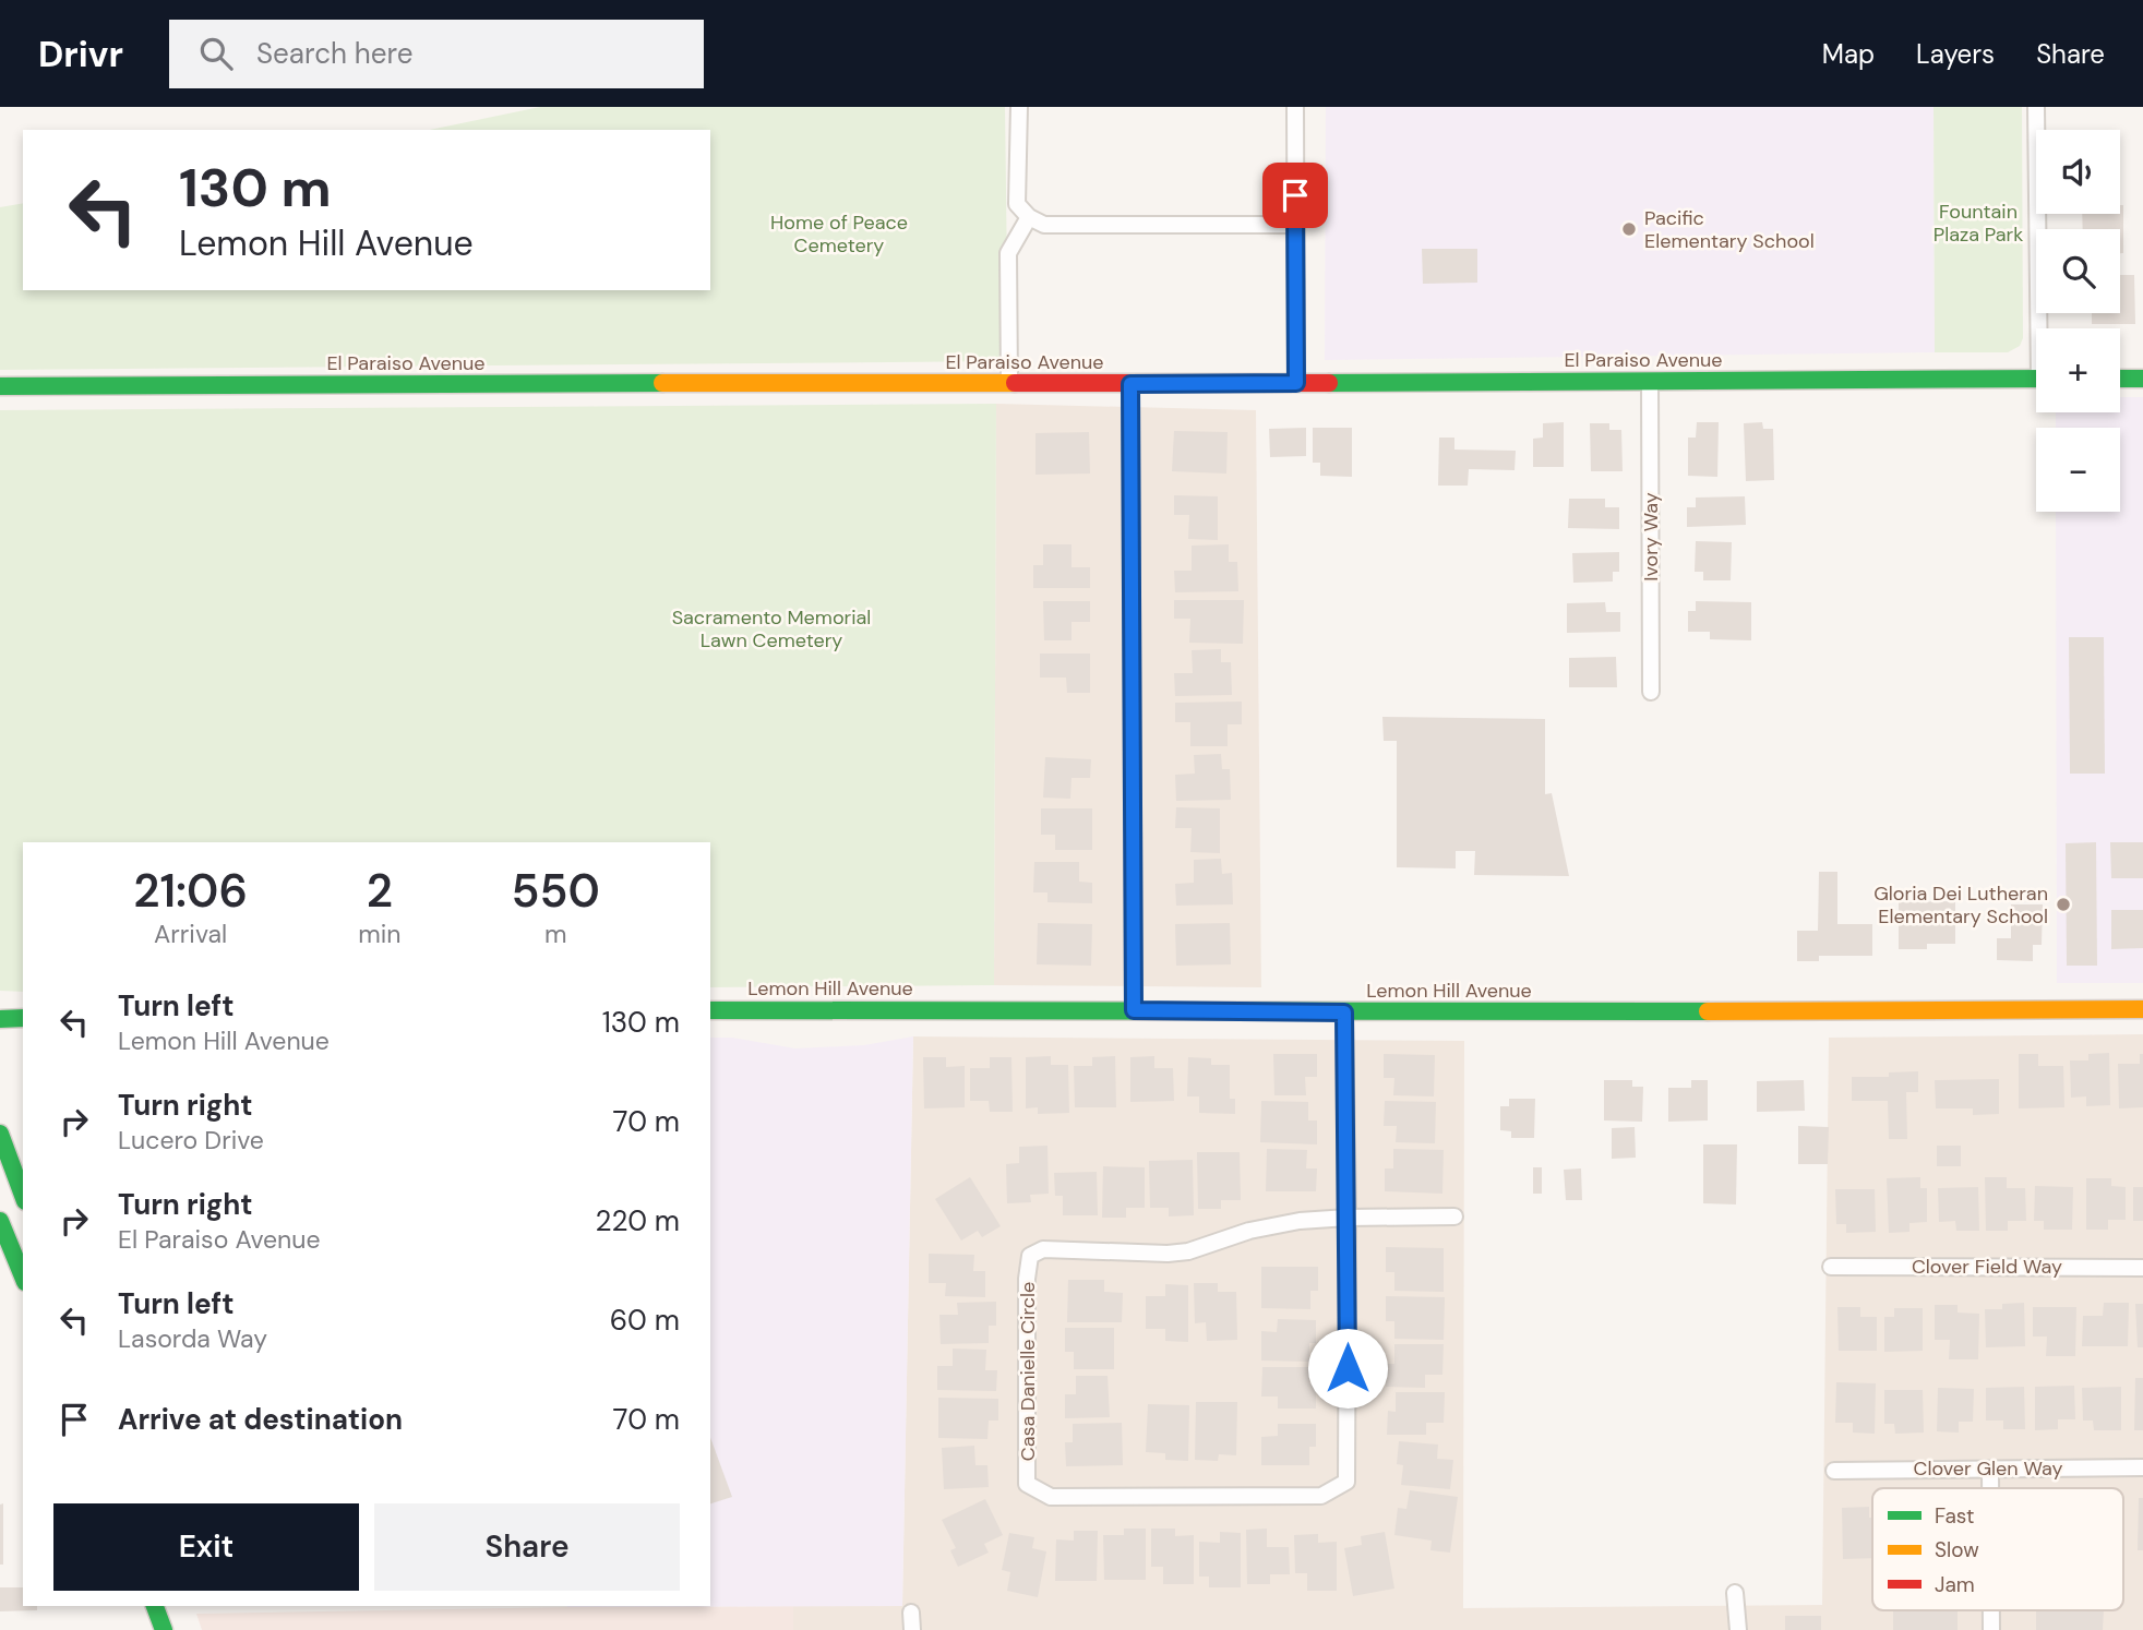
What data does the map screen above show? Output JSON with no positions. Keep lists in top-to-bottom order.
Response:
{
  "streets": {
    "street": [
      "El Paraiso Avenue",
      "Ivory Way",
      "Lemon Hill Avenue",
      "Clover Field Way",
      "Casa Danielle Circle",
      "Clover Glen Way"
    ]
  },
  "crossings": [
    ["El Paraiso Avenue", "Ivory Way"]
  ],
  "parks": ["Fountain Plaza Park", "Home of Peace Cemetery", "Sacramento Memorial Lawn Cemetery"],
  "places": ["Pacific Elementary School", "Gloria Dei Lutheran Elementary School"],
  "legend": ["Fast", "Slow", "Jam"],
  "page": {
    "header": "Drivr",
    "search": "Search here",
    "nav": ["Map", "Layers", "Share"],
    "map_buttons": ["+", "−"],
    "turn": ["130 m", "Lemon Hill Avenue"],
    "eta": [
      "21:06",
      "Arrival",
      "2",
      "min",
      "550",
      "m"
    ],
    "list": [
      {
        "name": "Turn left",
        "note": "Lemon Hill Avenue",
        "value": "130 m"
      },
      {
        "name": "Turn right",
        "note": "Lucero Drive",
        "value": "70 m"
      },
      {
        "name": "Turn right",
        "note": "El Paraiso Avenue",
        "value": "220 m"
      },
      {
        "name": "Turn left",
        "note": "Lasorda Way",
        "value": "60 m"
      },
      {
        "name": "Arrive at destination",
        "value": "70 m"
      }
    ],
    "buttons": ["Exit", "Share"]
  }
}
